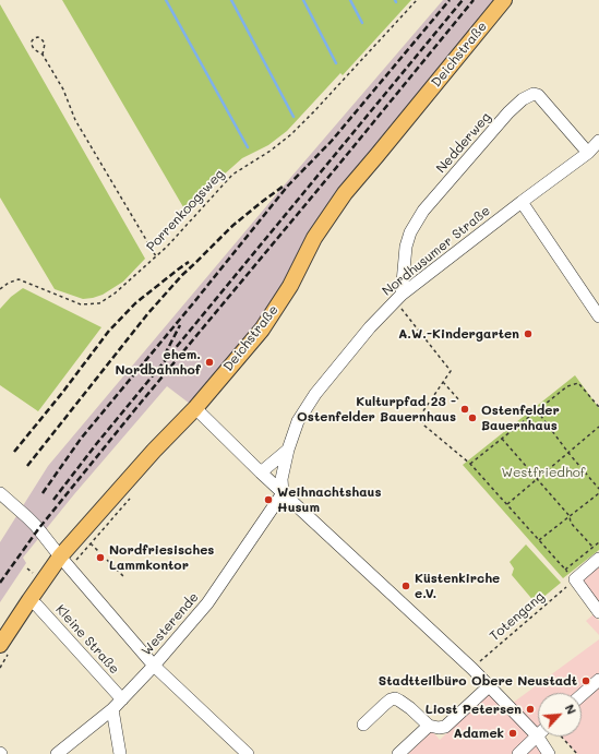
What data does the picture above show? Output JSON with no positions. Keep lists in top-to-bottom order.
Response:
{
  "streets": {
    "main road": ["Deichstraße"],
    "street": [
      "Nedderweg",
      "Nordhusumer Straße",
      "Westerende",
      "Kleine Straße"
    ],
    "path": ["Porrenkoogsweg", "Totengang"]
  },
  "crossings": [
    ["Deichstraße", "Kleine Straße"],
    ["Nedderweg", "Nordhusumer Straße"],
    ["Nordhusumer Straße", "Westerende"],
    ["Westerende", "Kleine Straße"]
  ],
  "parks": ["Westfriedhof"],
  "places": [
    "A.W.-Kindergarten",
    "ehem. Nordbahnhof",
    "Kulturpfad 23 - Ostenfelder Bauernhaus",
    "Ostenfelder Bauernhaus",
    "Weihnachtshaus Husum",
    "Nordfriesisches Lammkontor",
    "Küstenkirche e.V.",
    "Stadtteilbüro Obere Neustadt",
    "Liost Petersen",
    "Adamek"
  ],
  "north": "top right"
}
